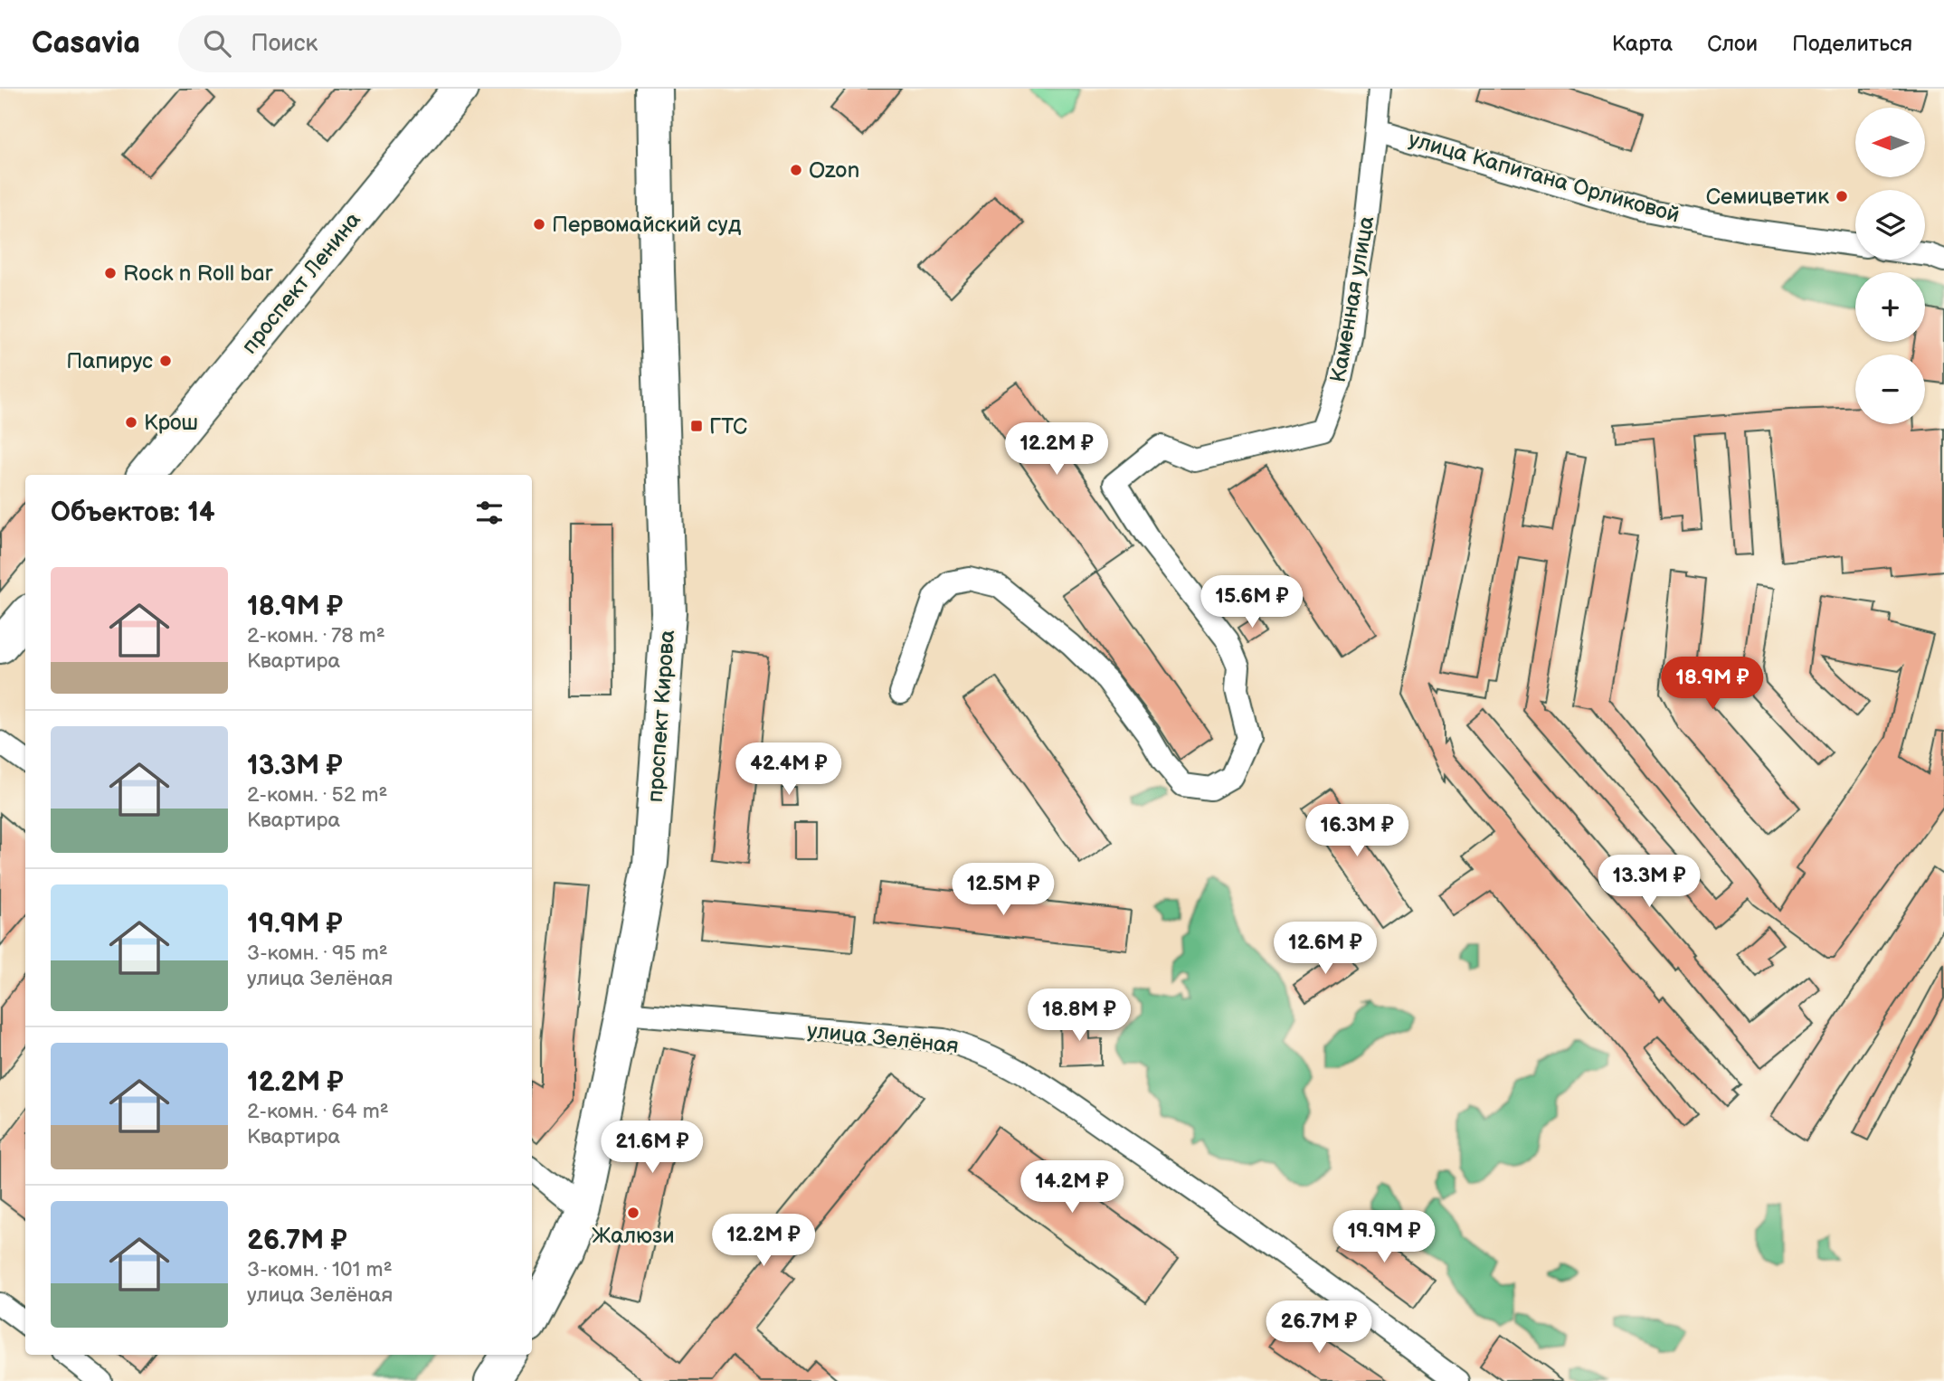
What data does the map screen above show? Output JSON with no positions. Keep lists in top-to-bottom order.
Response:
{
  "streets": {
    "main road": ["проспект Ленина", "проспект Кирова"],
    "street": ["улица Капитана Орликовой", "Каменная улица", "улица Зелёная"]
  },
  "crossings": [
    ["улица Капитана Орликовой", "Каменная улица"],
    ["проспект Кирова", "улица Зелёная"]
  ],
  "places": {
    "other": [
      "Ozon",
      "Семицветик",
      "Первомайский суд",
      "Rock n Roll bar",
      "Папирус",
      "Крош",
      "Жалюзи"
    ],
    "transit": ["ГТС"]
  },
  "north": "left",
  "page": {
    "header": "Casavia",
    "search": "Поиск",
    "nav": ["Карта", "Слои", "Поделиться"],
    "map_buttons": ["+", "−"],
    "price": [
      "12.2M ₽",
      "15.6M ₽",
      "18.9M ₽",
      "42.4M ₽",
      "16.3M ₽",
      "13.3M ₽",
      "12.5M ₽",
      "12.6M ₽",
      "18.8M ₽",
      "21.6M ₽",
      "14.2M ₽",
      "19.9M ₽",
      "12.2M ₽",
      "26.7M ₽"
    ],
    "heading": "Объектов: 14",
    "list": [
      {
        "name": "18.9M ₽",
        "note": "2-комн. · 78 m² · Квартира"
      },
      {
        "name": "13.3M ₽",
        "note": "2-комн. · 52 m² · Квартира"
      },
      {
        "name": "19.9M ₽",
        "note": "3-комн. · 95 m² · улица Зелёная"
      },
      {
        "name": "12.2M ₽",
        "note": "2-комн. · 64 m² · Квартира"
      },
      {
        "name": "26.7M ₽",
        "note": "3-комн. · 101 m² · улица Зелёная"
      }
    ]
  }
}
